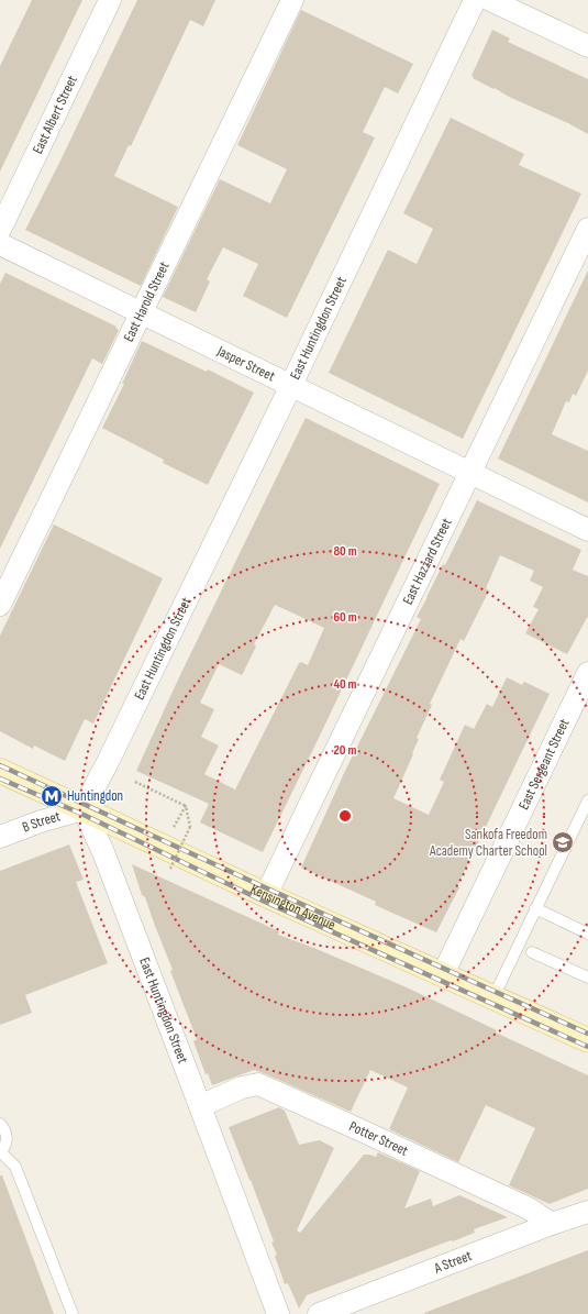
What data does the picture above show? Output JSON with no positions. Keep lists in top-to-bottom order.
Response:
{
  "streets": {
    "street": [
      "East Albert Street",
      "East Harold Street",
      "East Huntingdon Street",
      "Jasper Street",
      "East Hazzard Street",
      "East Sergeant Street",
      "B Street",
      "Kensington Avenue",
      "Potter Street",
      "A Street"
    ]
  },
  "crossings": [
    ["East Harold Street", "Jasper Street"],
    ["East Huntingdon Street", "Jasper Street"],
    ["East Huntingdon Street", "B Street"],
    ["East Huntingdon Street", "Kensington Avenue"],
    ["East Huntingdon Street", "Potter Street"],
    ["Jasper Street", "East Hazzard Street"],
    ["East Hazzard Street", "Kensington Avenue"],
    ["East Sergeant Street", "Kensington Avenue"],
    ["B Street", "Kensington Avenue"],
    ["Potter Street", "A Street"]
  ],
  "places": {
    "metro station": ["Huntingdon"],
    "school or university": ["Sankofa Freedom Academy Charter School"]
  },
  "rings": [
    "80 m",
    "60 m",
    "40 m",
    "20 m"
  ]
}
